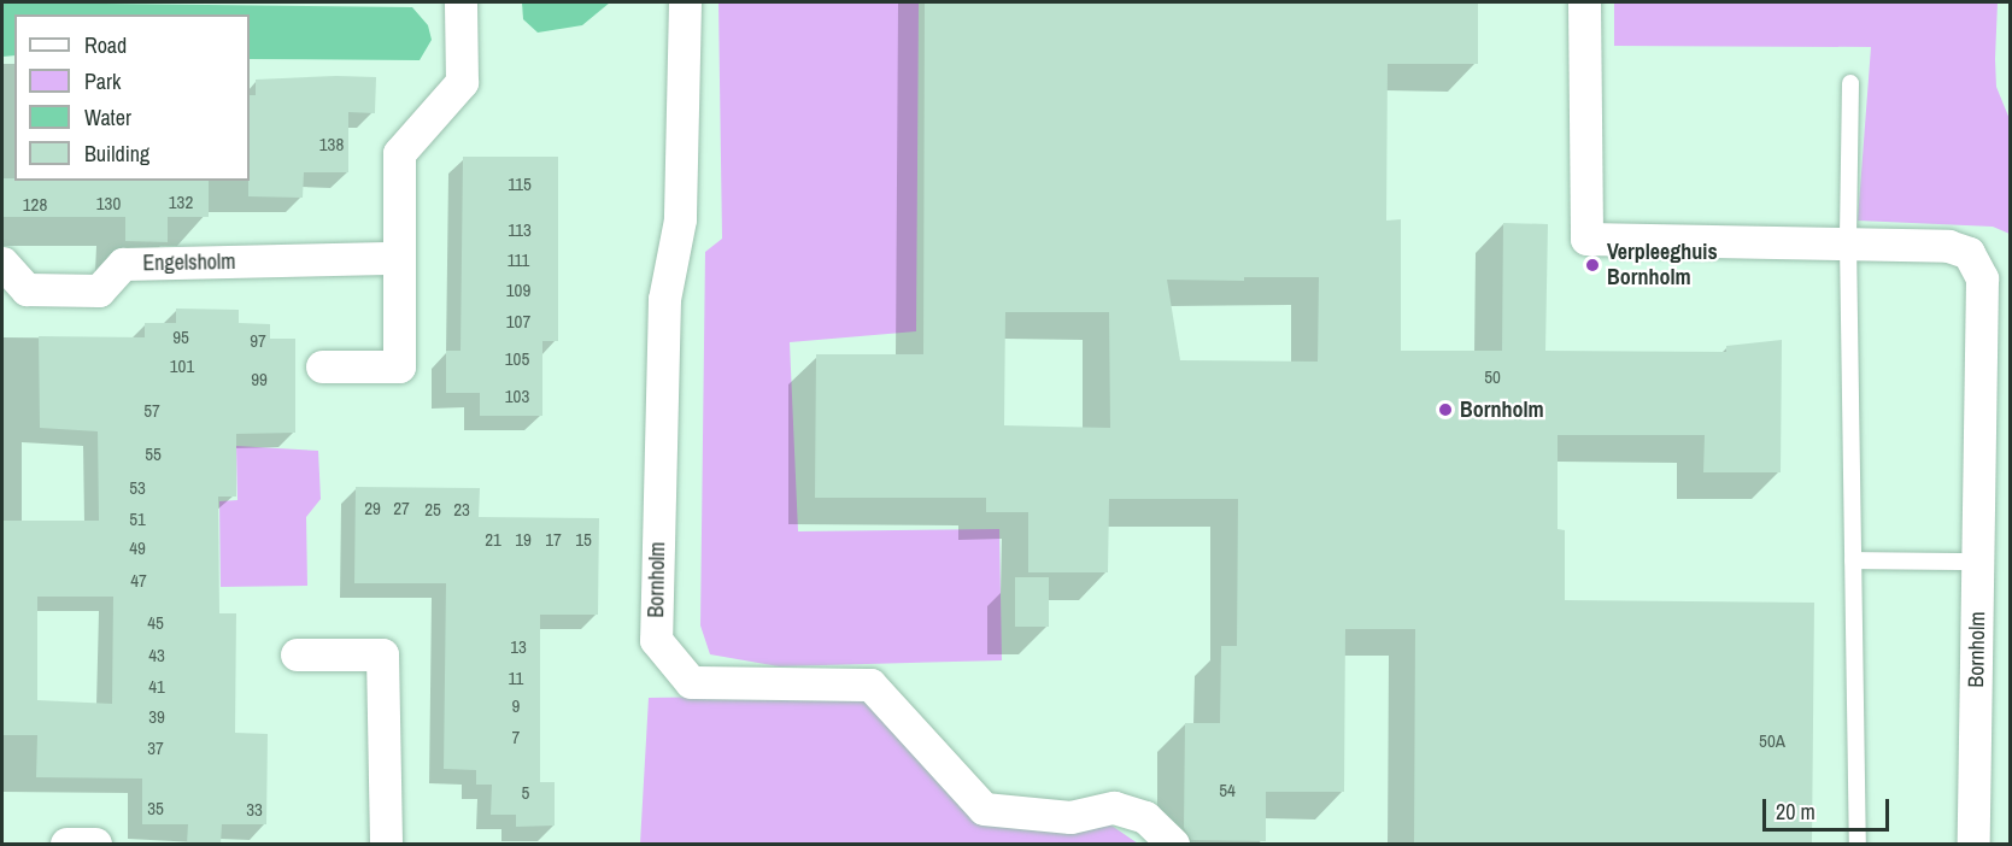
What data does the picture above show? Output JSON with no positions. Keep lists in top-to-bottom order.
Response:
{
  "streets": {
    "street": ["Engelsholm", "Bornholm"]
  },
  "places": ["Verpleeghuis Bornholm", "Bornholm"],
  "house_numbers": [
    "138",
    "115",
    "132",
    "130",
    "128",
    "113",
    "111",
    "109",
    "107",
    "95",
    "97",
    "105",
    "101",
    "50",
    "99",
    "103",
    "57",
    "55",
    "53",
    "29",
    "27",
    "25",
    "23",
    "51",
    "21",
    "19",
    "17",
    "15",
    "49",
    "47",
    "45",
    "13",
    "43",
    "11",
    "41",
    "9",
    "39",
    "7",
    "50A",
    "37",
    "54",
    "5",
    "35",
    "33"
  ],
  "legend": [
    "Road",
    "Park",
    "Water",
    "Building"
  ],
  "scale_bar": "20 m"
}
